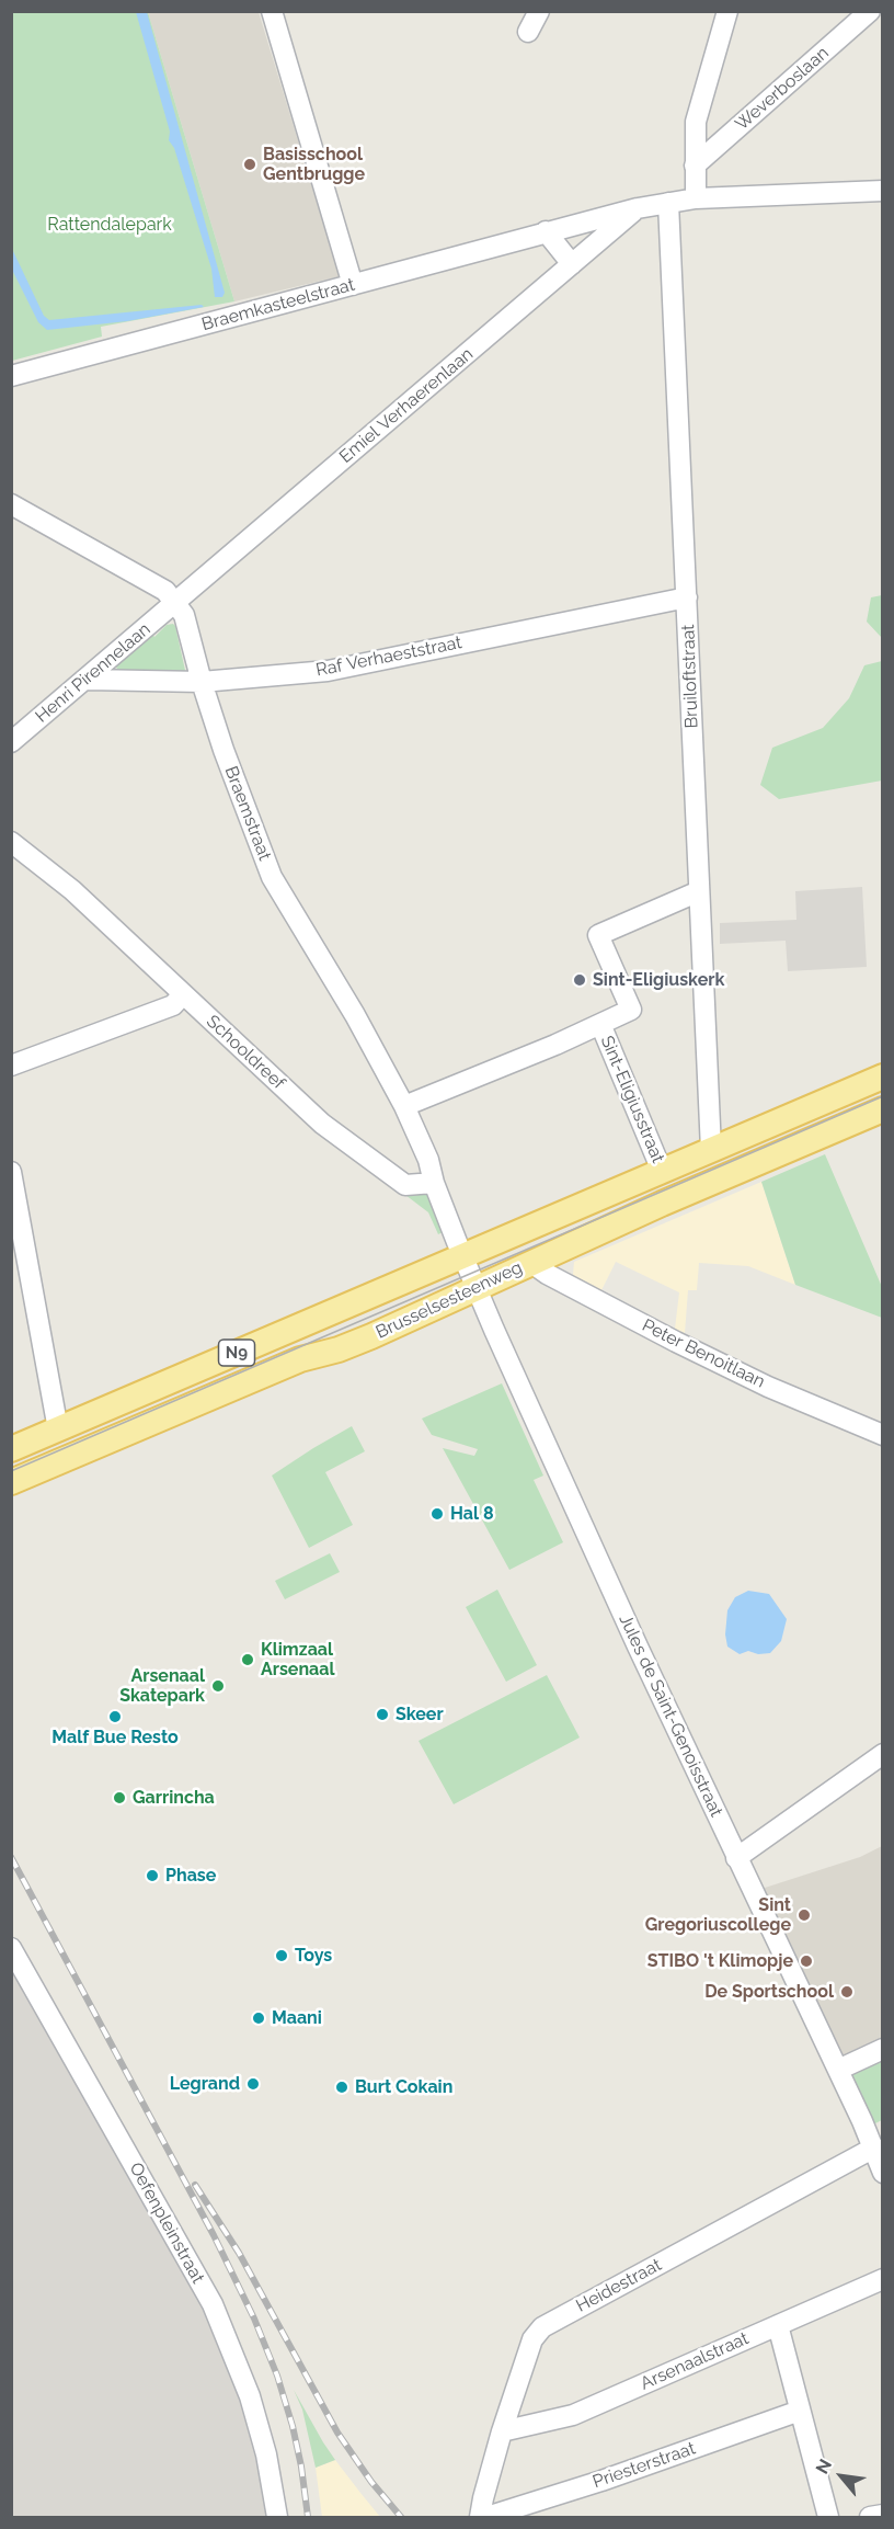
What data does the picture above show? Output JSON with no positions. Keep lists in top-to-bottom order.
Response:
{
  "streets": {
    "main road": ["Brusselsesteenweg", "N9"],
    "street": [
      "Weverboslaan",
      "Braemkasteelstraat",
      "Emiel Verhaerenlaan",
      "Raf Verhaeststraat",
      "Henri Pirennelaan",
      "Bruiloftstraat",
      "Braemstraat",
      "Schooldreef",
      "Sint-Eligiusstraat",
      "Peter Benoitlaan",
      "Jules de Saint-Genoisstraat",
      "Oefenpleinstraat",
      "Heidestraat",
      "Arsenaalstraat",
      "Priesterstraat"
    ]
  },
  "crossings": [
    ["Braemkasteelstraat", "Emiel Verhaerenlaan"],
    ["Braemkasteelstraat", "Bruiloftstraat"],
    ["Emiel Verhaerenlaan", "Henri Pirennelaan"],
    ["Emiel Verhaerenlaan", "Braemstraat"],
    ["Raf Verhaeststraat", "Henri Pirennelaan"],
    ["Raf Verhaeststraat", "Bruiloftstraat"],
    ["Raf Verhaeststraat", "Braemstraat"],
    ["Henri Pirennelaan", "Braemstraat"],
    ["Bruiloftstraat", "Sint-Eligiusstraat"],
    ["Bruiloftstraat", "Brusselsesteenweg"],
    ["Braemstraat", "Schooldreef"],
    ["Sint-Eligiusstraat", "Brusselsesteenweg"],
    ["Brusselsesteenweg", "Peter Benoitlaan"],
    ["Brusselsesteenweg", "Jules de Saint-Genoisstraat"],
    ["Jules de Saint-Genoisstraat", "Heidestraat"],
    ["Heidestraat", "Arsenaalstraat"]
  ],
  "parks": ["Rattendalepark"],
  "places": [
    "Basisschool Gentbrugge",
    "Sint-Eligiuskerk",
    "Hal 8",
    "Klimzaal Arsenaal",
    "Arsenaal Skatepark",
    "Skeer",
    "Malf Bue Resto",
    "Garrincha",
    "Phase",
    "Sint Gregoriuscollege",
    "Toys",
    "STIBO 't Klimopje",
    "De Sportschool",
    "Maani",
    "Legrand",
    "Burt Cokain"
  ],
  "north": "top left"
}
